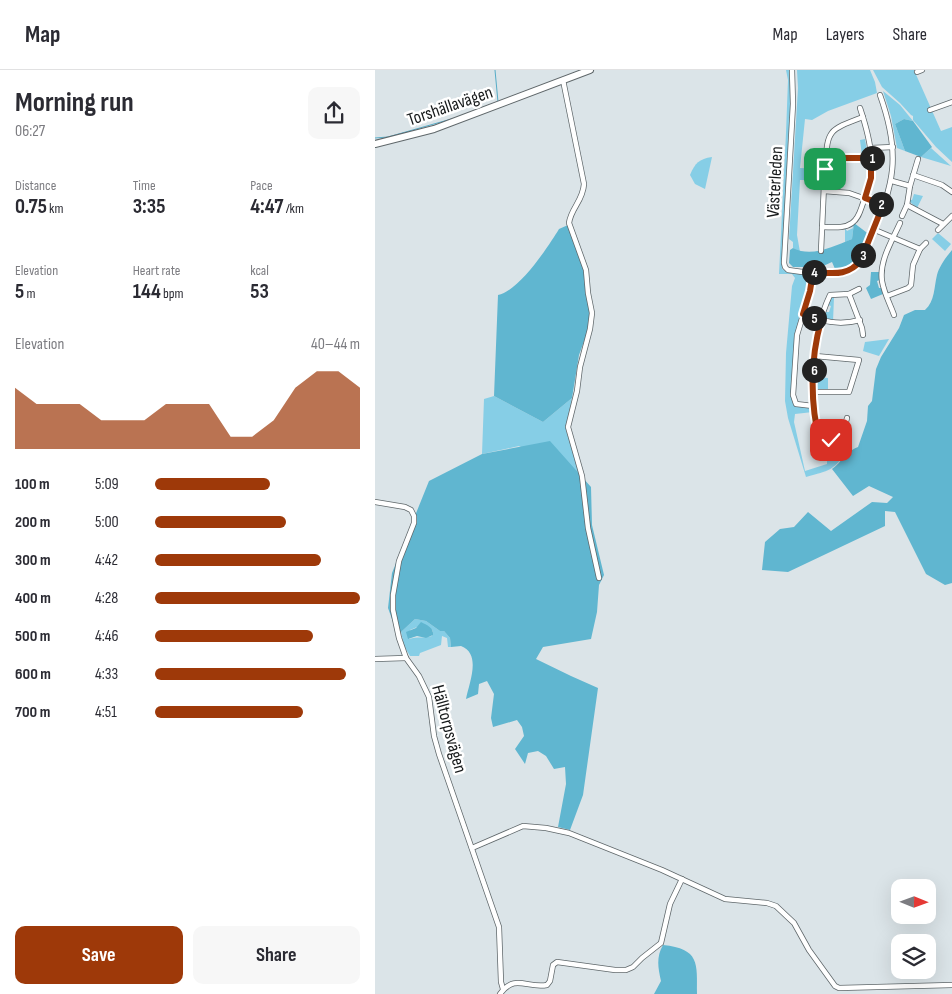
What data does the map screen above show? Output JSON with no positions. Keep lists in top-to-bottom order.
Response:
{
  "streets": {
    "main road": ["Torshällavägen"],
    "street": ["Västerleden", "Hälltorpsvägen"]
  },
  "north": "right",
  "page": {
    "header": "Map",
    "nav": ["Map", "Layers", "Share"],
    "heading": ["Morning run", "06:27"],
    "pins": [
      "1",
      "2",
      "3",
      "4",
      "5",
      "6"
    ],
    "stats": [
      ["Distance", "0.75 km"],
      ["Time", "3:35"],
      ["Pace", "4:47 /km"],
      ["Elevation", "5 m"],
      ["Heart rate", "144 bpm"],
      ["kcal", "53"]
    ],
    "chart": ["Elevation", "40–44 m"],
    "list": [
      {
        "name": "100 m",
        "note": "5:09"
      },
      {
        "name": "200 m",
        "note": "5:00"
      },
      {
        "name": "300 m",
        "note": "4:42"
      },
      {
        "name": "400 m",
        "note": "4:28"
      },
      {
        "name": "500 m",
        "note": "4:46"
      },
      {
        "name": "600 m",
        "note": "4:33"
      },
      {
        "name": "700 m",
        "note": "4:51"
      }
    ],
    "buttons": ["Save", "Share"]
  }
}
